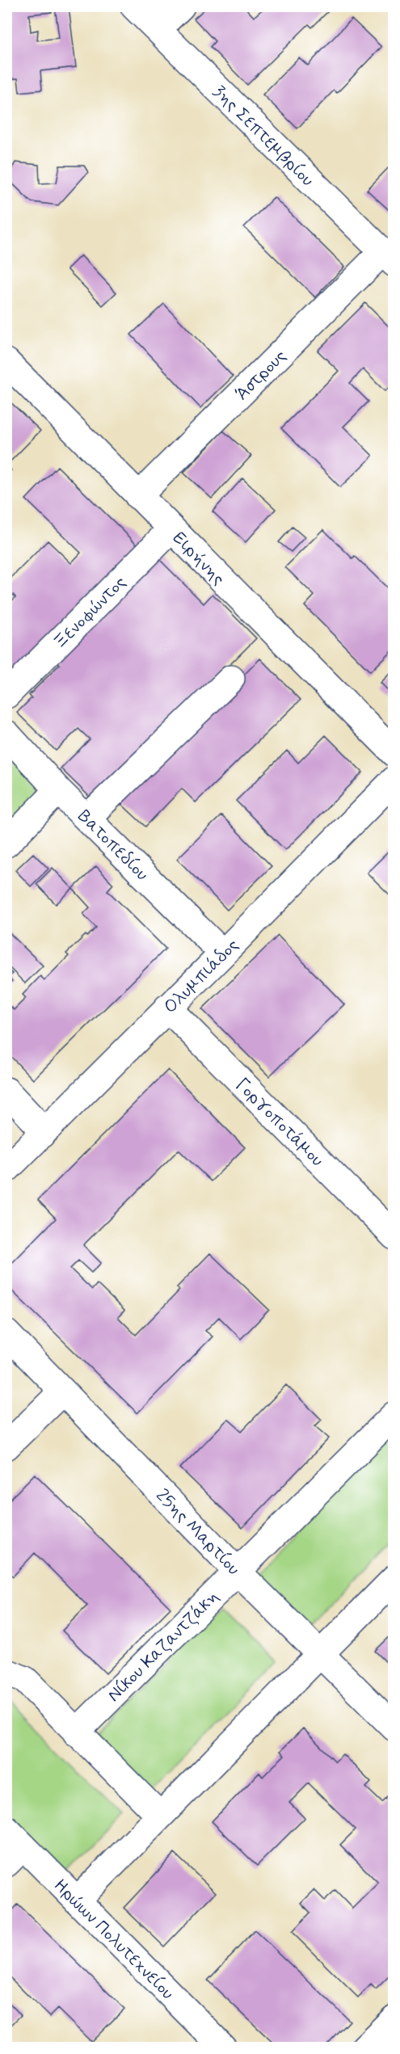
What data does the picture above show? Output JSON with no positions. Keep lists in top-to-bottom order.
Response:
{
  "streets": {
    "street": [
      "3ης Σεπτεμβρίου",
      "Άστρους",
      "Ειρήνης",
      "Ξενοφώντος",
      "Βατοπεδίου",
      "Ολυμπιάδος",
      "Γοργοποτάμου",
      "25ης Μαρτίου",
      "Νίκου Καζαντζάκη",
      "Ηρώων Πολυτεχνείου"
    ]
  },
  "crossings": [
    ["3ης Σεπτεμβρίου", "Άστρους"],
    ["Άστρους", "Ειρήνης"],
    ["Ειρήνης", "Ξενοφώντος"],
    ["Βατοπεδίου", "Ολυμπιάδος"],
    ["Ολυμπιάδος", "Γοργοποτάμου"],
    ["25ης Μαρτίου", "Νίκου Καζαντζάκη"]
  ]
}
